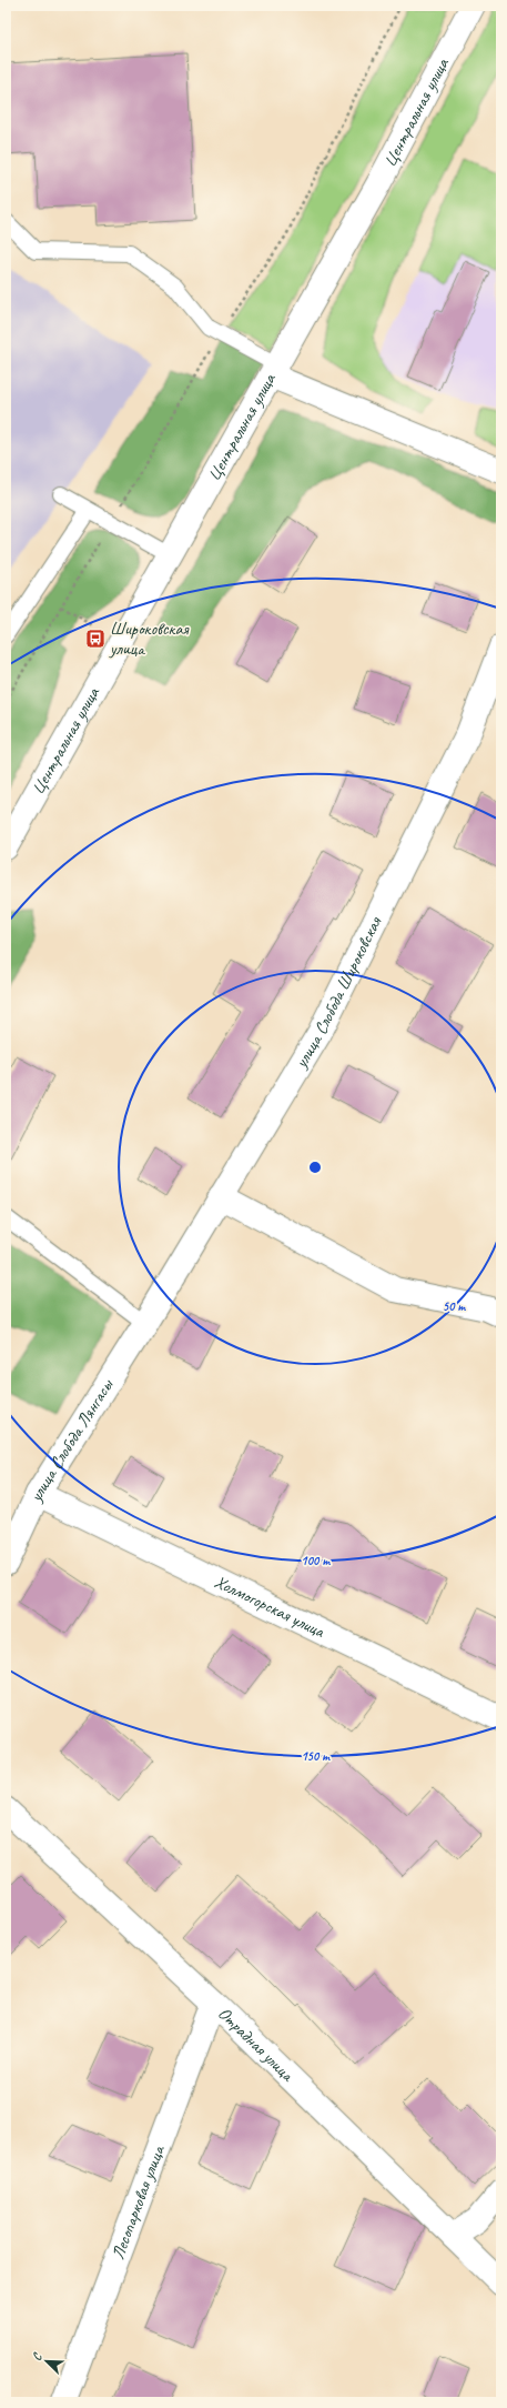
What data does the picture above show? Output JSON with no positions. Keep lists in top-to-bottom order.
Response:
{
  "streets": {
    "street": [
      "Центральная улица",
      "улица Слобода Широковская",
      "улица Слобода Лянгасы",
      "Холмогорская улица",
      "Отрадная улица",
      "Лесопарковая улица"
    ]
  },
  "crossings": [
    ["улица Слобода Широковская", "улица Слобода Лянгасы"],
    ["улица Слобода Лянгасы", "Холмогорская улица"],
    ["Отрадная улица", "Лесопарковая улица"]
  ],
  "places": {
    "bus stop": ["Широковская улица"]
  },
  "north": "top left",
  "rings": ["50 m", "100 m", "150 m"]
}
